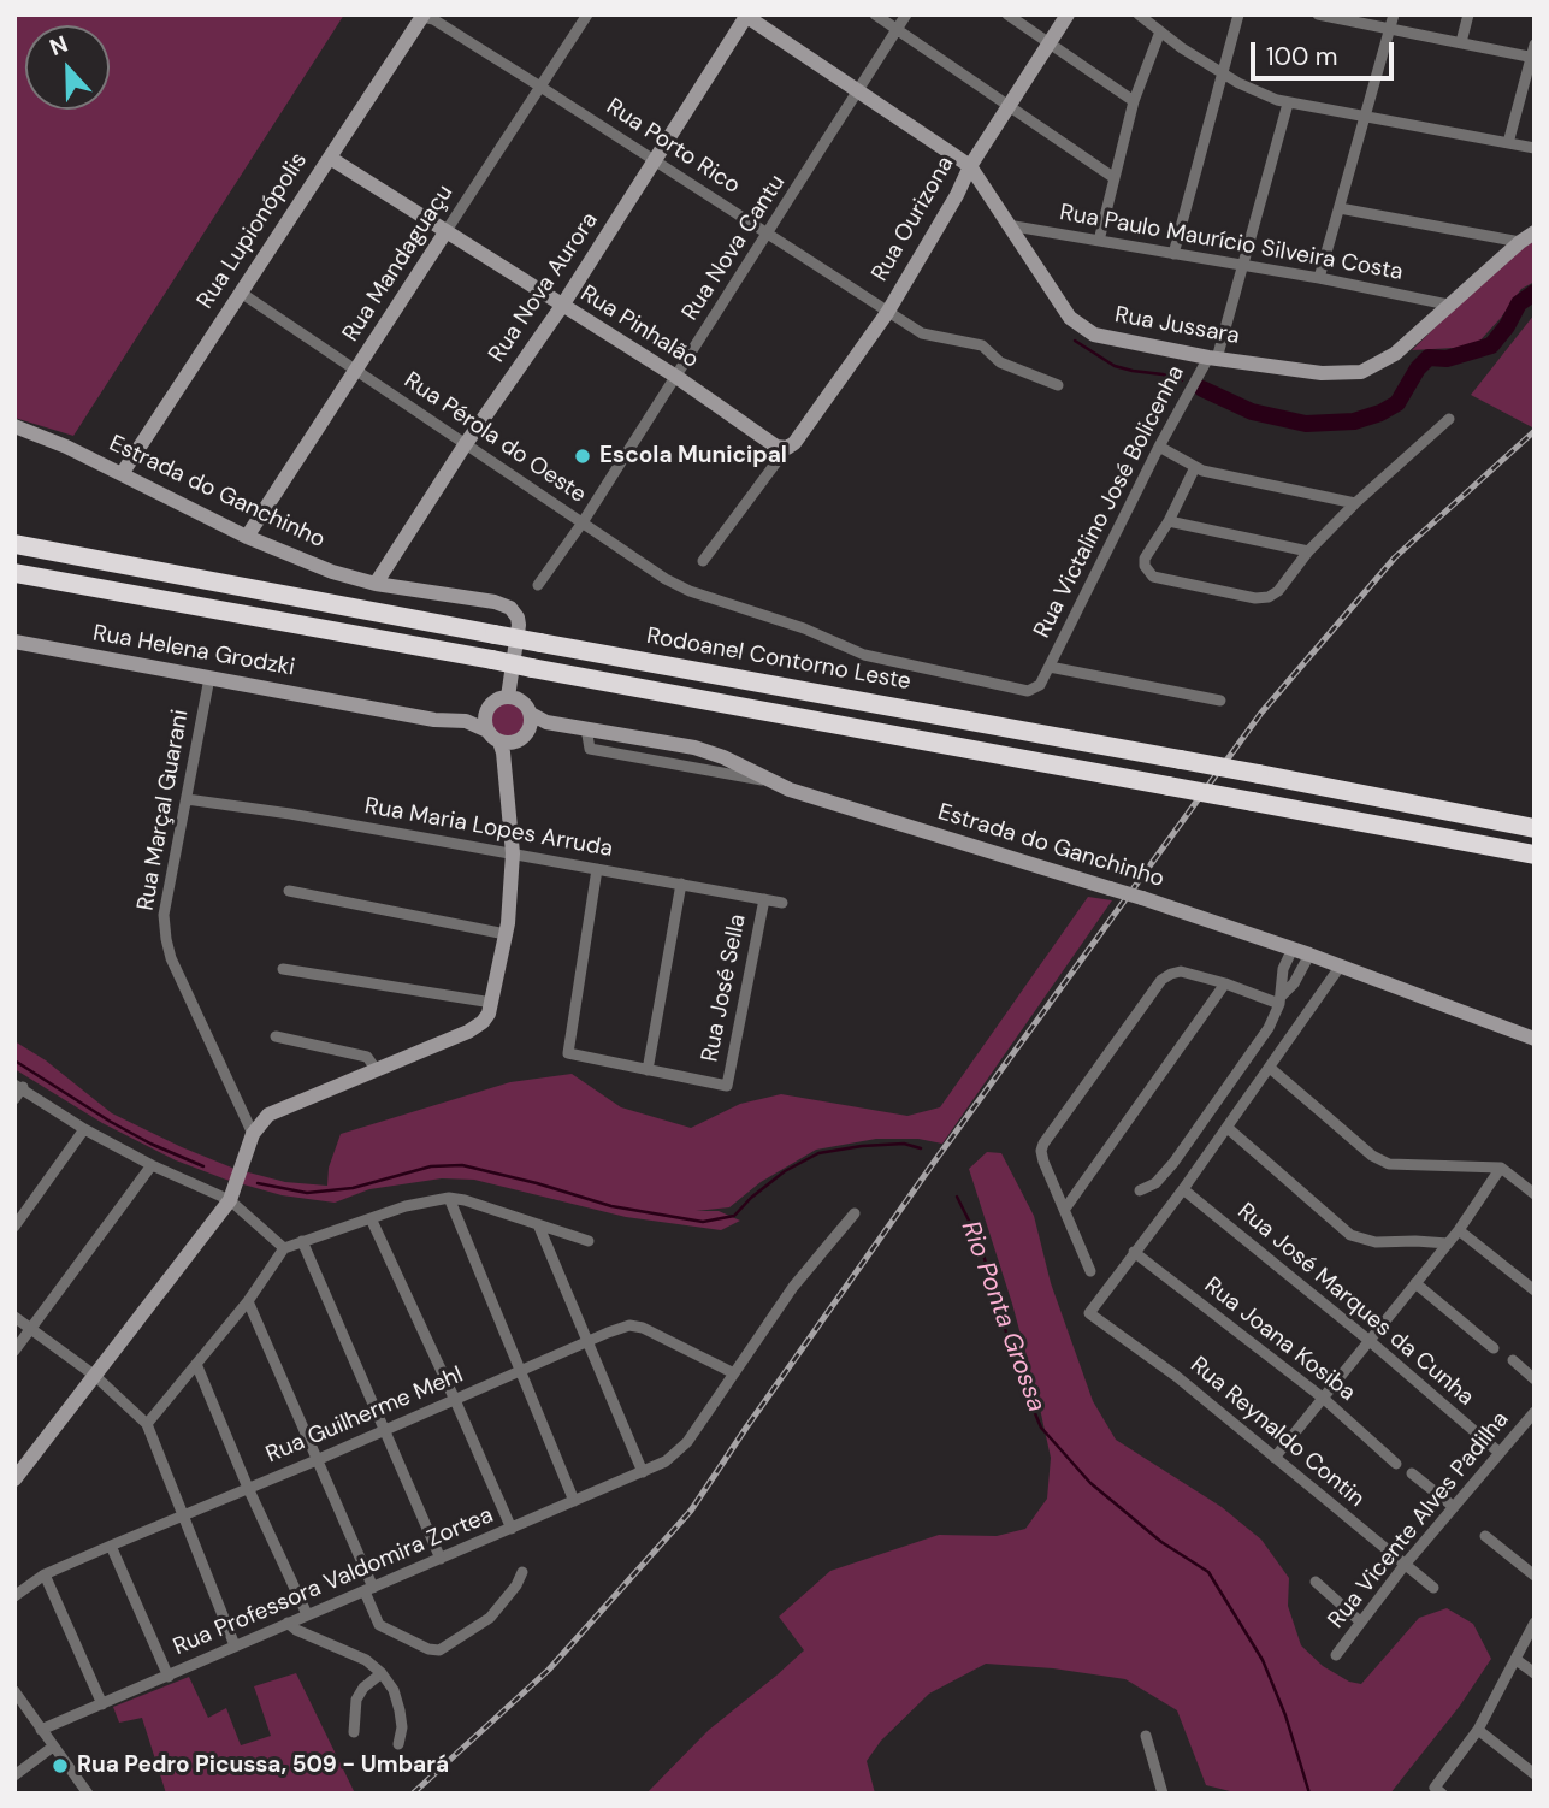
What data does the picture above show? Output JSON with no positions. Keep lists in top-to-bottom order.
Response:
{
  "streets": {
    "highway": ["Rodoanel Contorno Leste"],
    "street": [
      "Rua Porto Rico",
      "Rua Ourizona",
      "Rua Lupionópolis",
      "Rua Paulo Maurício Silveira Costa",
      "Rua Nova Cantu",
      "Rua Mandaguaçu",
      "Rua Nova Aurora",
      "Rua Jussara",
      "Rua Pinhalão",
      "Rua Pérola do Oeste",
      "Estrada do Ganchinho",
      "Rua Victalino José Bolicenha",
      "Rua Helena Grodzki",
      "Rua Marçal Guarani",
      "Rua Maria Lopes Arruda",
      "Rua José Sella",
      "Rua José Marques da Cunha",
      "Rua Joana Kosiba",
      "Rua Guilherme Mehl",
      "Rua Reynaldo Contin",
      "Rua Vicente Alves Padilha",
      "Rua Professora Valdomira Zortea"
    ]
  },
  "crossings": [
    ["Rua Porto Rico", "Rua Ourizona"],
    ["Rua Porto Rico", "Rua Lupionópolis"],
    ["Rua Porto Rico", "Rua Nova Cantu"],
    ["Rua Porto Rico", "Rua Mandaguaçu"],
    ["Rua Porto Rico", "Rua Nova Aurora"],
    ["Rua Ourizona", "Rua Jussara"],
    ["Rua Ourizona", "Rua Pinhalão"],
    ["Rua Lupionópolis", "Rua Pinhalão"],
    ["Rua Lupionópolis", "Rua Pérola do Oeste"],
    ["Rua Lupionópolis", "Estrada do Ganchinho"],
    ["Rua Paulo Maurício Silveira Costa", "Rua Jussara"],
    ["Rua Paulo Maurício Silveira Costa", "Rua Victalino José Bolicenha"],
    ["Rua Nova Cantu", "Rua Jussara"],
    ["Rua Nova Cantu", "Rua Pinhalão"],
    ["Rua Nova Cantu", "Rua Pérola do Oeste"],
    ["Rua Mandaguaçu", "Rua Pinhalão"],
    ["Rua Mandaguaçu", "Rua Pérola do Oeste"],
    ["Rua Mandaguaçu", "Estrada do Ganchinho"],
    ["Rua Nova Aurora", "Rua Jussara"],
    ["Rua Nova Aurora", "Rua Pinhalão"],
    ["Rua Nova Aurora", "Rua Pérola do Oeste"],
    ["Rua Nova Aurora", "Estrada do Ganchinho"],
    ["Rua Jussara", "Rua Victalino José Bolicenha"],
    ["Rua Pérola do Oeste", "Rua Victalino José Bolicenha"],
    ["Estrada do Ganchinho", "Rua Helena Grodzki"],
    ["Rua Helena Grodzki", "Rua Marçal Guarani"],
    ["Rua Marçal Guarani", "Rua Maria Lopes Arruda"],
    ["Rua Maria Lopes Arruda", "Rua José Sella"],
    ["Rua José Marques da Cunha", "Rua Vicente Alves Padilha"],
    ["Rua Joana Kosiba", "Rua Reynaldo Contin"],
    ["Rua Guilherme Mehl", "Rua Professora Valdomira Zortea"],
    ["Rua Reynaldo Contin", "Rua Vicente Alves Padilha"]
  ],
  "water": ["Rio Ponta Grossa"],
  "places": ["Escola Municipal", "Rua Pedro Picussa, 509 - Umbará"],
  "scale_bar": "100 m",
  "north": "top"
}
